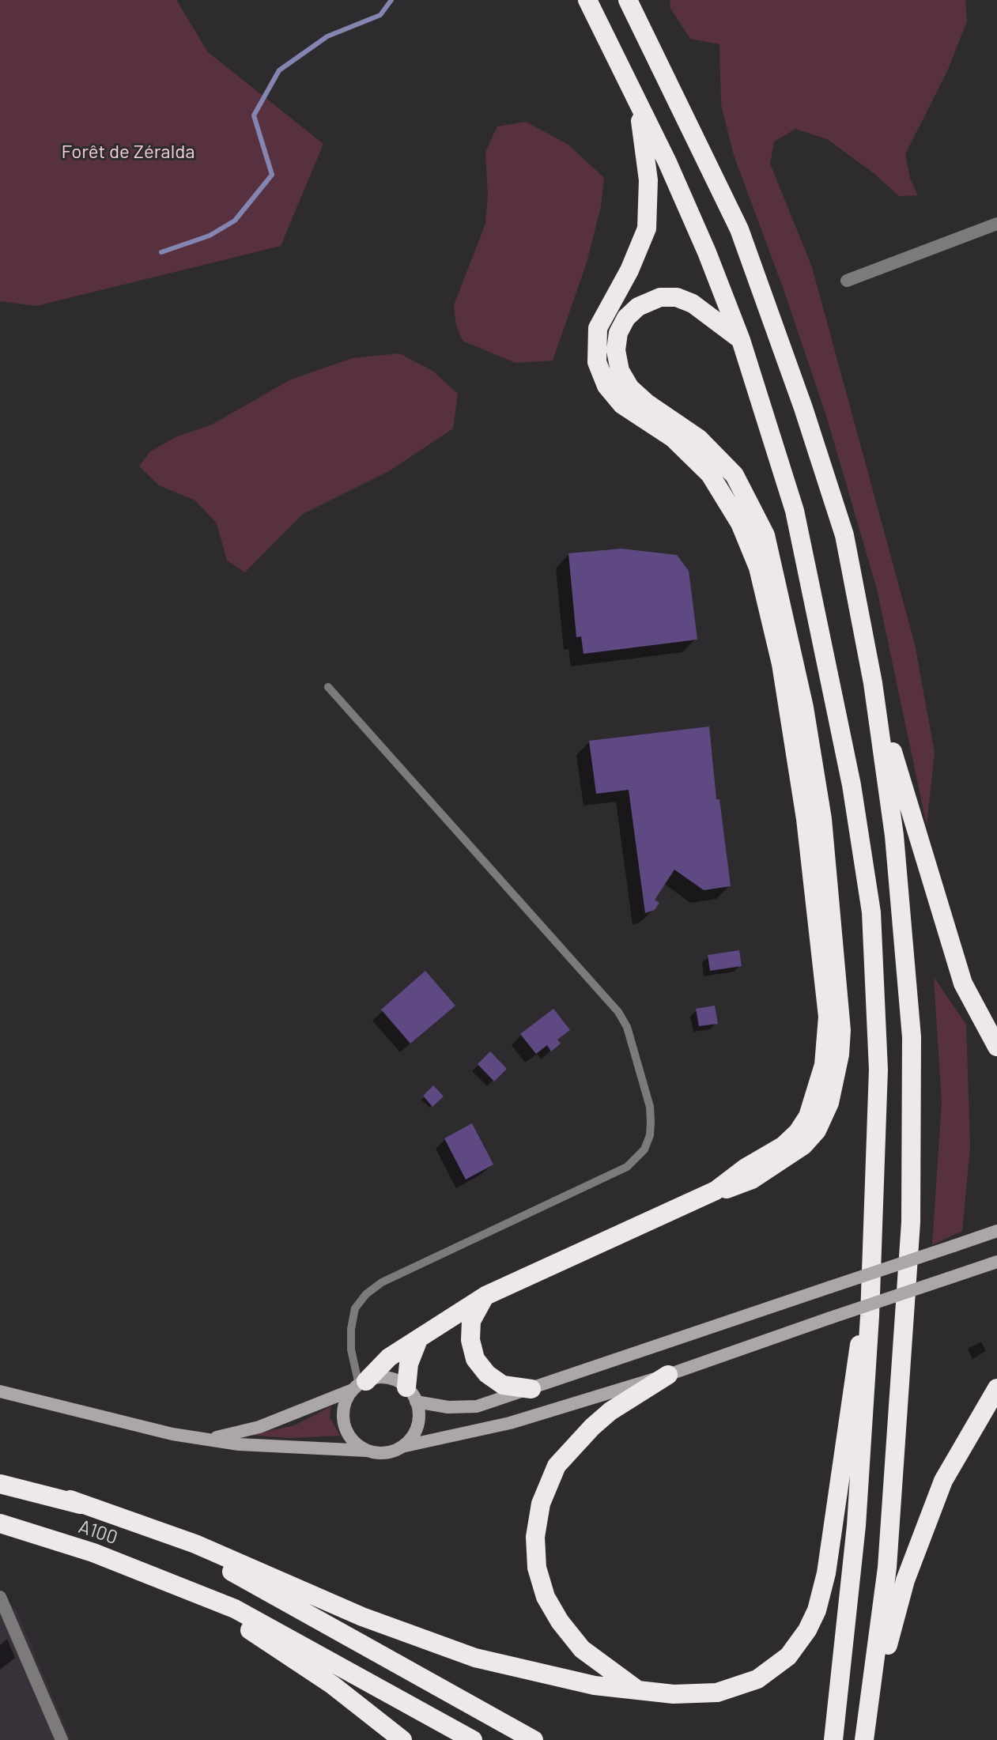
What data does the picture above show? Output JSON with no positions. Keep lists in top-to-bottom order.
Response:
{
  "streets": {
    "highway": ["A100"]
  },
  "parks": ["Forêt de Zéralda"]
}
